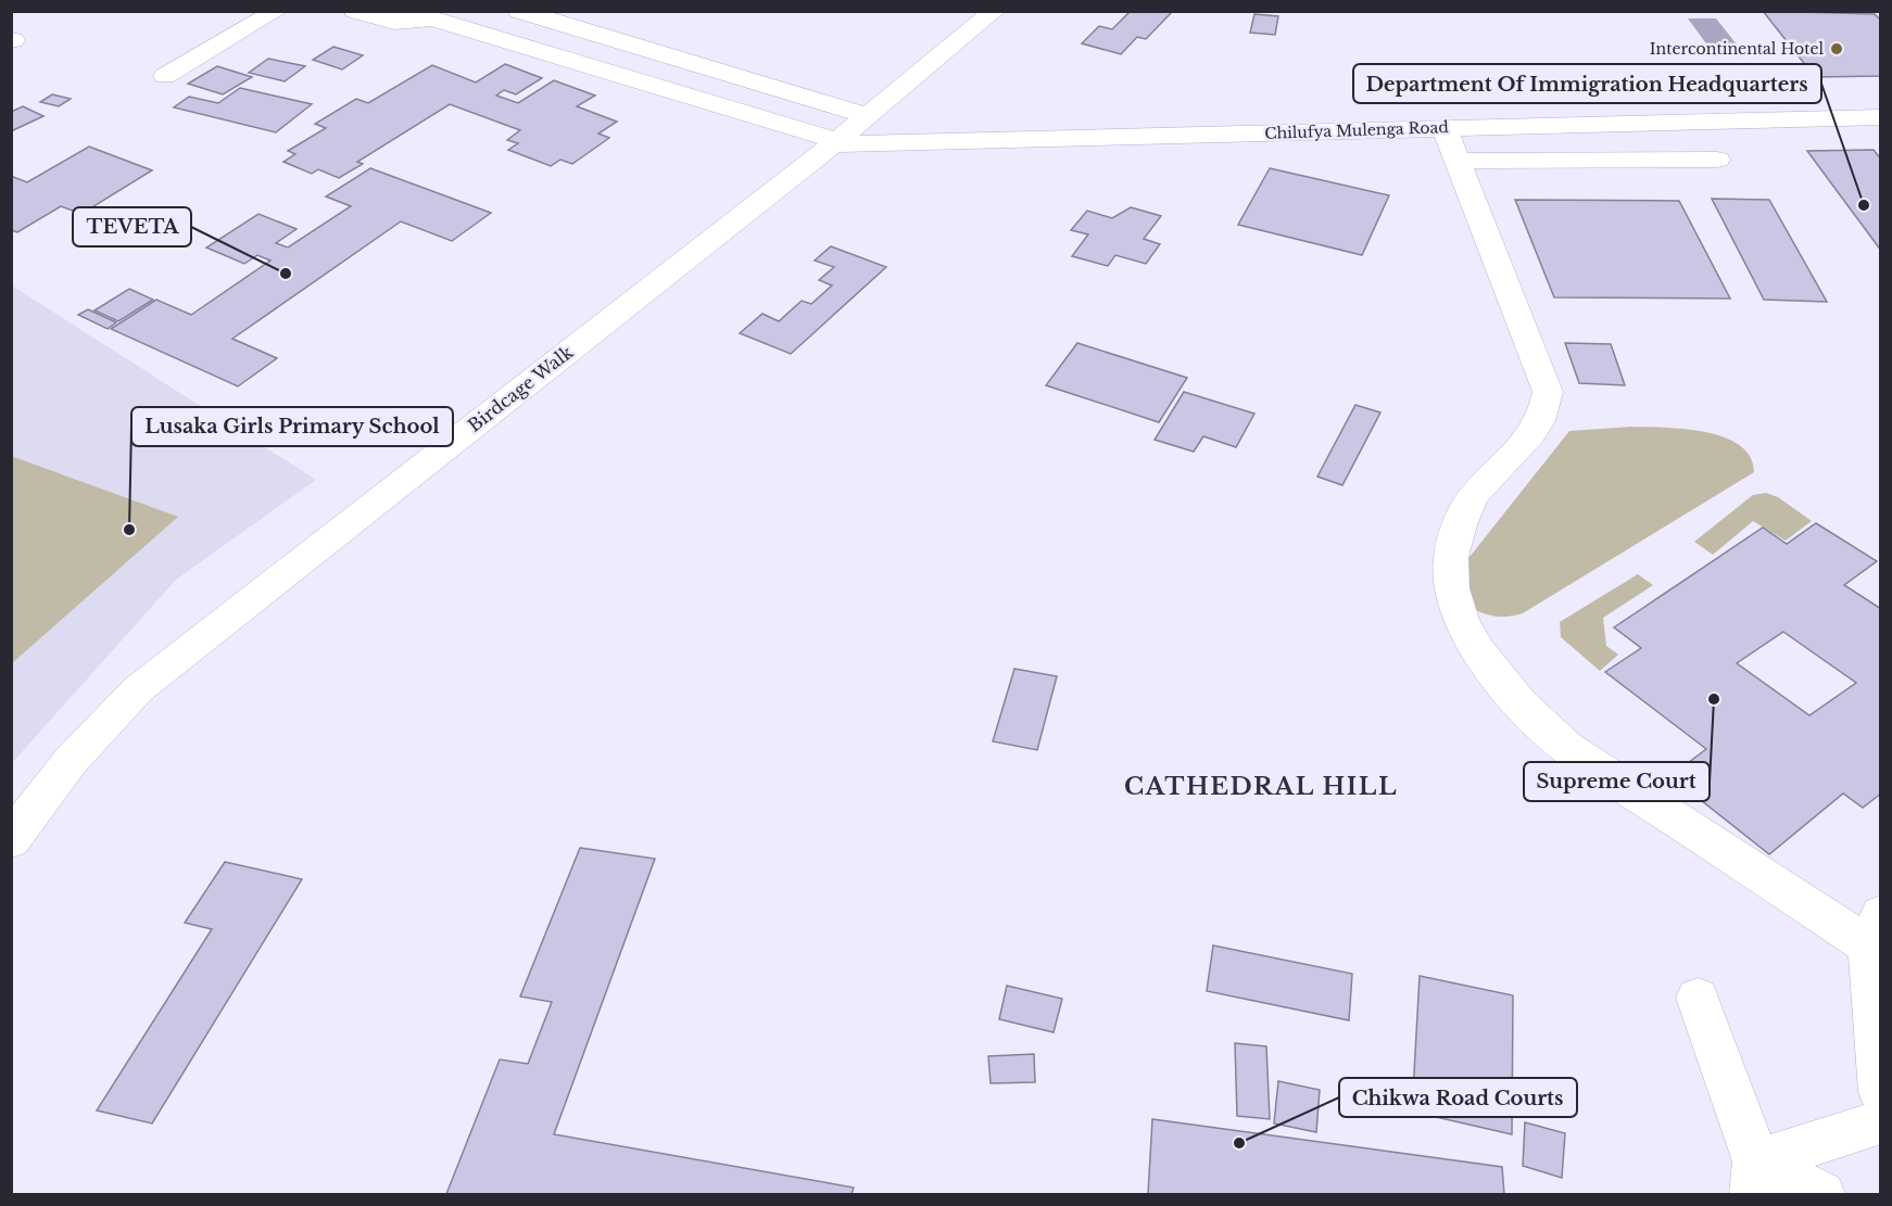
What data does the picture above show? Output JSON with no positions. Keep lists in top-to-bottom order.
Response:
{
  "streets": {
    "street": ["Chilufya Mulenga Road", "Birdcage Walk"]
  },
  "crossings": [
    ["Chilufya Mulenga Road", "Birdcage Walk"]
  ],
  "districts": ["CATHEDRAL HILL"],
  "places": [
    "Intercontinental Hotel",
    "Department Of Immigration Headquarters",
    "TEVETA",
    "Lusaka Girls Primary School",
    "Supreme Court",
    "Chikwa Road Courts"
  ]
}
